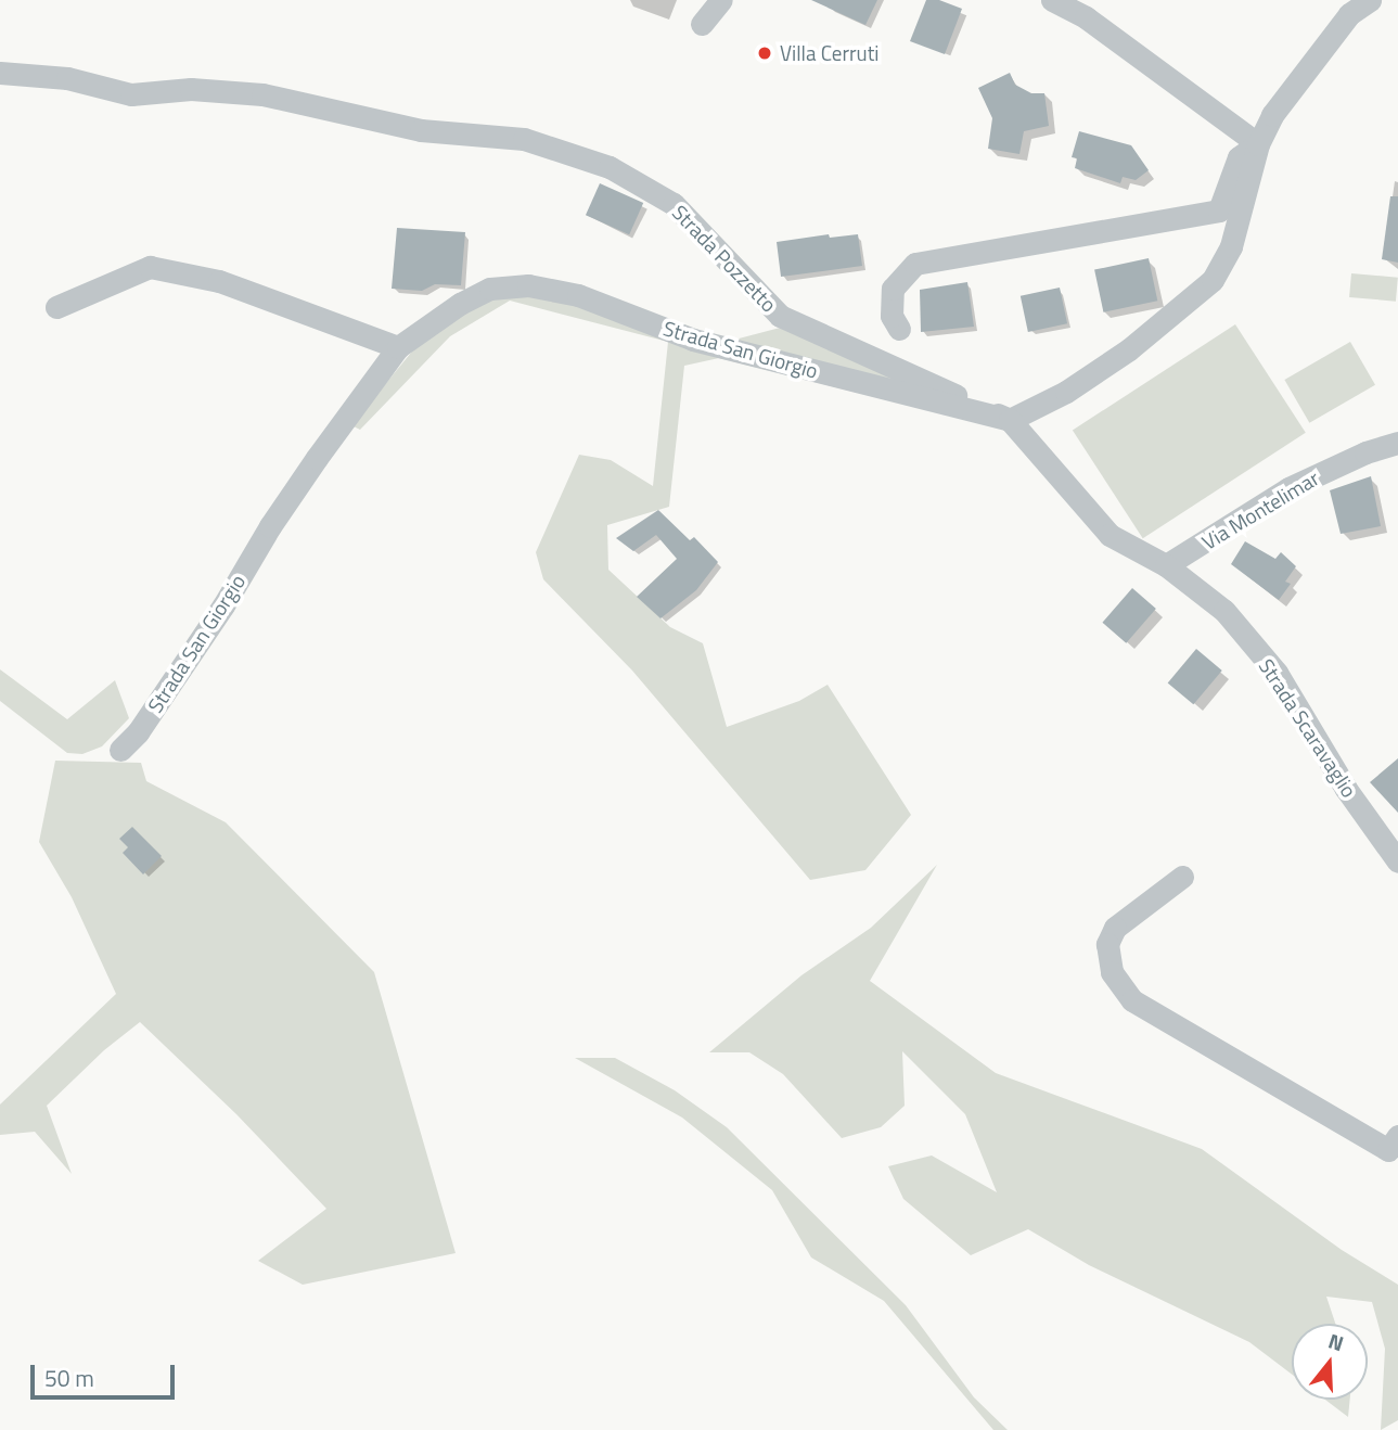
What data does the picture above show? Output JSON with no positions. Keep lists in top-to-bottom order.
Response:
{
  "streets": {
    "street": [
      "Strada Pozzetto",
      "Strada San Giorgio",
      "Via Montelimar",
      "Strada Scaravaglio"
    ]
  },
  "crossings": [
    ["Strada Pozzetto", "Strada San Giorgio"],
    ["Strada Pozzetto", "Strada Scaravaglio"],
    ["Strada San Giorgio", "Strada Scaravaglio"],
    ["Via Montelimar", "Strada Scaravaglio"]
  ],
  "places": ["Villa Cerruti"],
  "scale_bar": "50 m",
  "north": "top"
}
